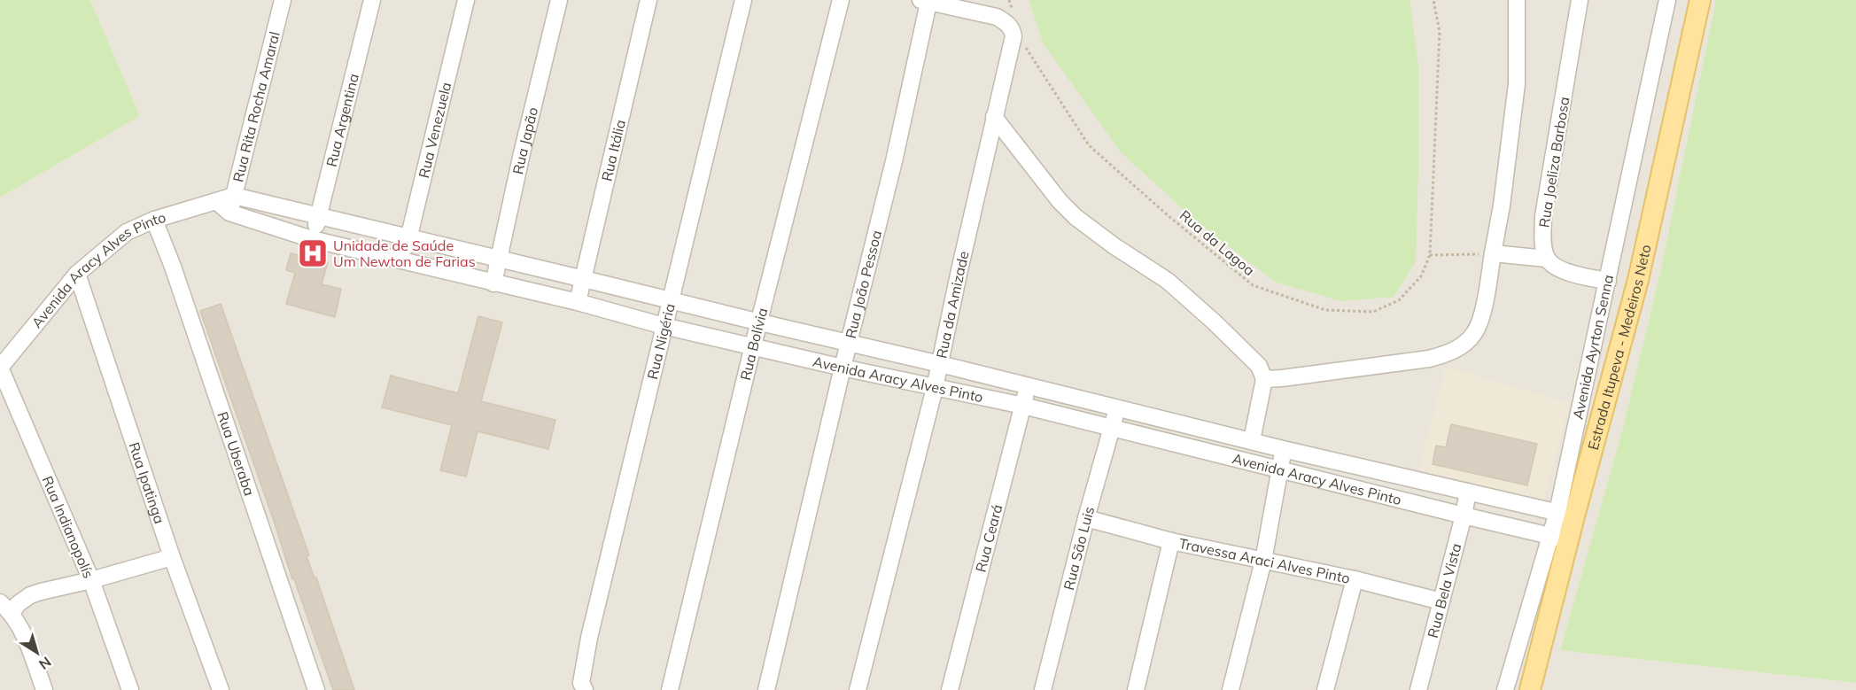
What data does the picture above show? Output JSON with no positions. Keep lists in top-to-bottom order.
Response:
{
  "streets": {
    "main road": ["Estrada Itupeva - Medeiros Neto"],
    "street": [
      "Rua Rita Rocha Amaral",
      "Rua Argentina",
      "Rua Venezuela",
      "Rua Japão",
      "Rua Itália",
      "Rua Joeliza Barbosa",
      "Avenida Aracy Alves Pinto",
      "Rua João Pessoa",
      "Rua da Amizade",
      "Rua Nigéria",
      "Rua Bolívia",
      "Avenida Ayrton Senna",
      "Rua Uberaba",
      "Rua Ipatinga",
      "Rua Indianopolís",
      "Rua Ceará",
      "Rua São Luis",
      "Travessa Araci Alves Pinto",
      "Rua Bela Vista"
    ],
    "path": ["Rua da Lagoa"]
  },
  "crossings": [
    ["Rua Rita Rocha Amaral", "Avenida Aracy Alves Pinto"],
    ["Rua Argentina", "Avenida Aracy Alves Pinto"],
    ["Rua Venezuela", "Avenida Aracy Alves Pinto"],
    ["Rua Japão", "Avenida Aracy Alves Pinto"],
    ["Rua Itália", "Avenida Aracy Alves Pinto"],
    ["Avenida Aracy Alves Pinto", "Rua João Pessoa"],
    ["Avenida Aracy Alves Pinto", "Rua da Amizade"],
    ["Avenida Aracy Alves Pinto", "Rua Nigéria"],
    ["Avenida Aracy Alves Pinto", "Rua Bolívia"],
    ["Avenida Aracy Alves Pinto", "Estrada Itupeva - Medeiros Neto"],
    ["Avenida Aracy Alves Pinto", "Avenida Ayrton Senna"],
    ["Avenida Aracy Alves Pinto", "Rua Uberaba"],
    ["Avenida Aracy Alves Pinto", "Rua Ipatinga"],
    ["Avenida Aracy Alves Pinto", "Rua Indianopolís"],
    ["Avenida Aracy Alves Pinto", "Rua Ceará"],
    ["Avenida Aracy Alves Pinto", "Rua São Luis"],
    ["Avenida Aracy Alves Pinto", "Rua Bela Vista"],
    ["Rua João Pessoa", "Rua da Amizade"],
    ["Estrada Itupeva - Medeiros Neto", "Avenida Ayrton Senna"],
    ["Rua São Luis", "Travessa Araci Alves Pinto"],
    ["Travessa Araci Alves Pinto", "Rua Bela Vista"]
  ],
  "places": {
    "hospital": ["Unidade de Saúde Um Newton de Farias"]
  },
  "north": "bottom right"
}
